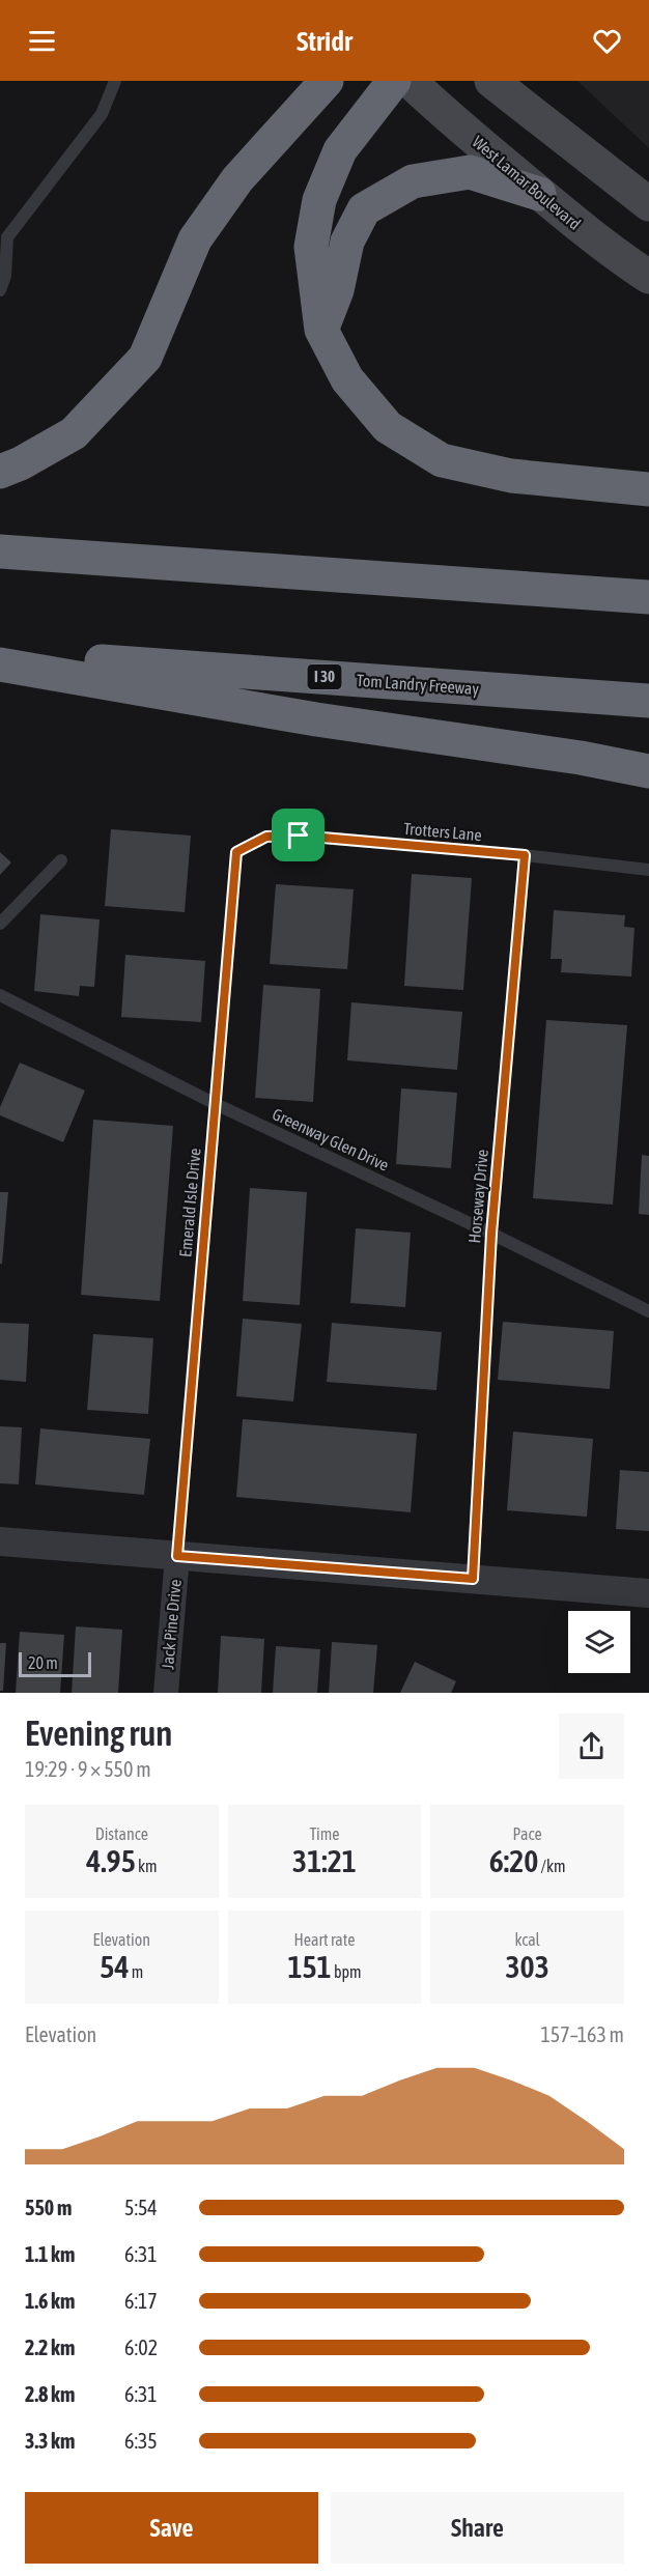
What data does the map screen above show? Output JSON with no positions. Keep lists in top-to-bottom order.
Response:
{
  "streets": {
    "highway": ["I 30", "Tom Landry Freeway"],
    "main road": ["West Lamar Boulevard"],
    "street": ["Jack Pine Drive"],
    "lane": [
      "Trotters Lane",
      "Greenway Glen Drive",
      "Horseway Drive",
      "Emerald Isle Drive"
    ]
  },
  "crossings": [
    ["Trotters Lane", "Horseway Drive"],
    ["Trotters Lane", "Emerald Isle Drive"],
    ["Greenway Glen Drive", "Horseway Drive"],
    ["Greenway Glen Drive", "Emerald Isle Drive"],
    ["Emerald Isle Drive", "Jack Pine Drive"]
  ],
  "scale_bar": "20 m",
  "page": {
    "header": "Stridr",
    "scale": "20 m",
    "heading": ["Evening run", "19:29 · 9 × 550 m"],
    "stats": [
      ["Distance", "4.95 km"],
      ["Time", "31:21"],
      ["Pace", "6:20 /km"],
      ["Elevation", "54 m"],
      ["Heart rate", "151 bpm"],
      ["kcal", "303"]
    ],
    "chart": ["Elevation", "157–163 m"],
    "list": [
      {
        "name": "550 m",
        "note": "5:54"
      },
      {
        "name": "1.1 km",
        "note": "6:31"
      },
      {
        "name": "1.6 km",
        "note": "6:17"
      },
      {
        "name": "2.2 km",
        "note": "6:02"
      },
      {
        "name": "2.8 km",
        "note": "6:31"
      },
      {
        "name": "3.3 km",
        "note": "6:35"
      }
    ],
    "buttons": ["Save", "Share"]
  }
}
